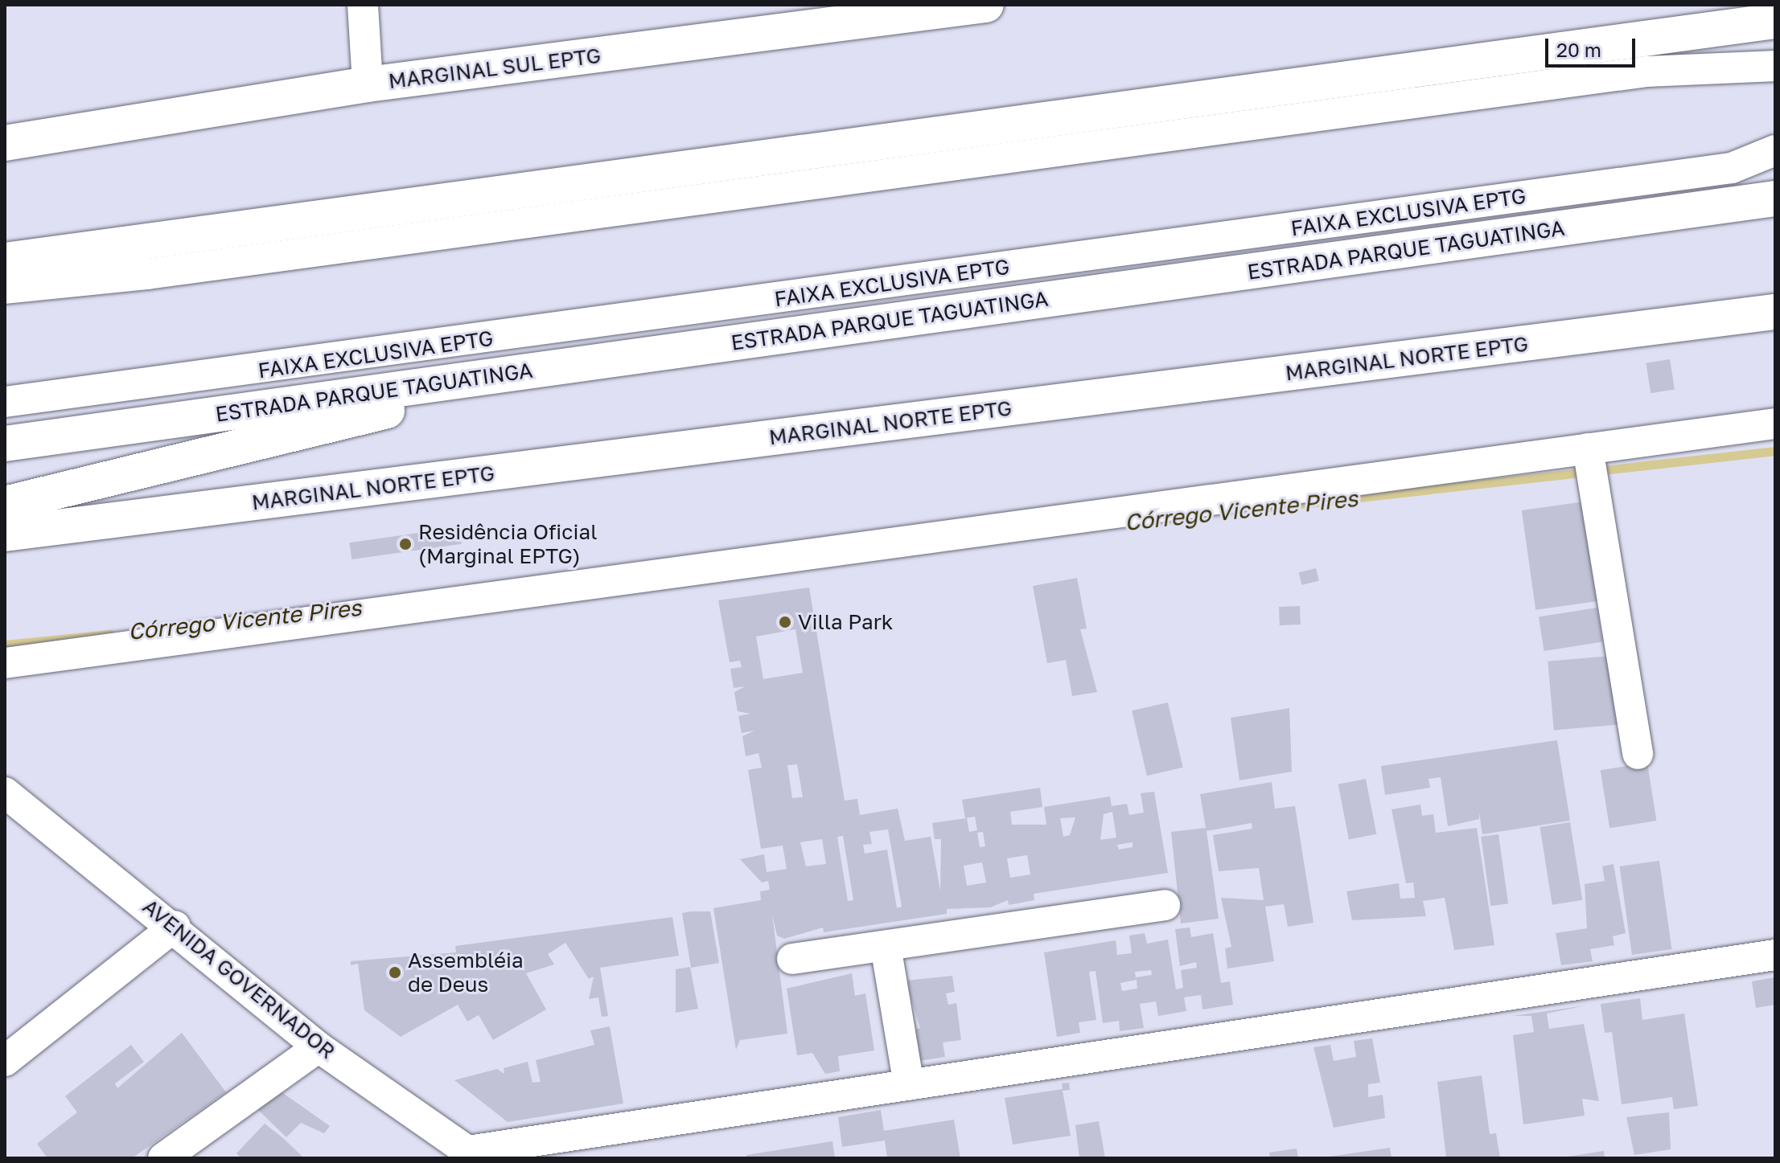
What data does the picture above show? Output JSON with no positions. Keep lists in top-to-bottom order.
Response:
{
  "streets": {
    "main road": ["MARGINAL SUL EPTG", "ESTRADA PARQUE TAGUATINGA", "MARGINAL NORTE EPTG"],
    "street": ["FAIXA EXCLUSIVA EPTG", "AVENIDA GOVERNADOR"]
  },
  "water": ["Córrego Vicente Pires"],
  "places": ["Residência Oficial (Marginal EPTG)", "Villa Park", "Assembléia de Deus"],
  "scale_bar": "20 m"
}
